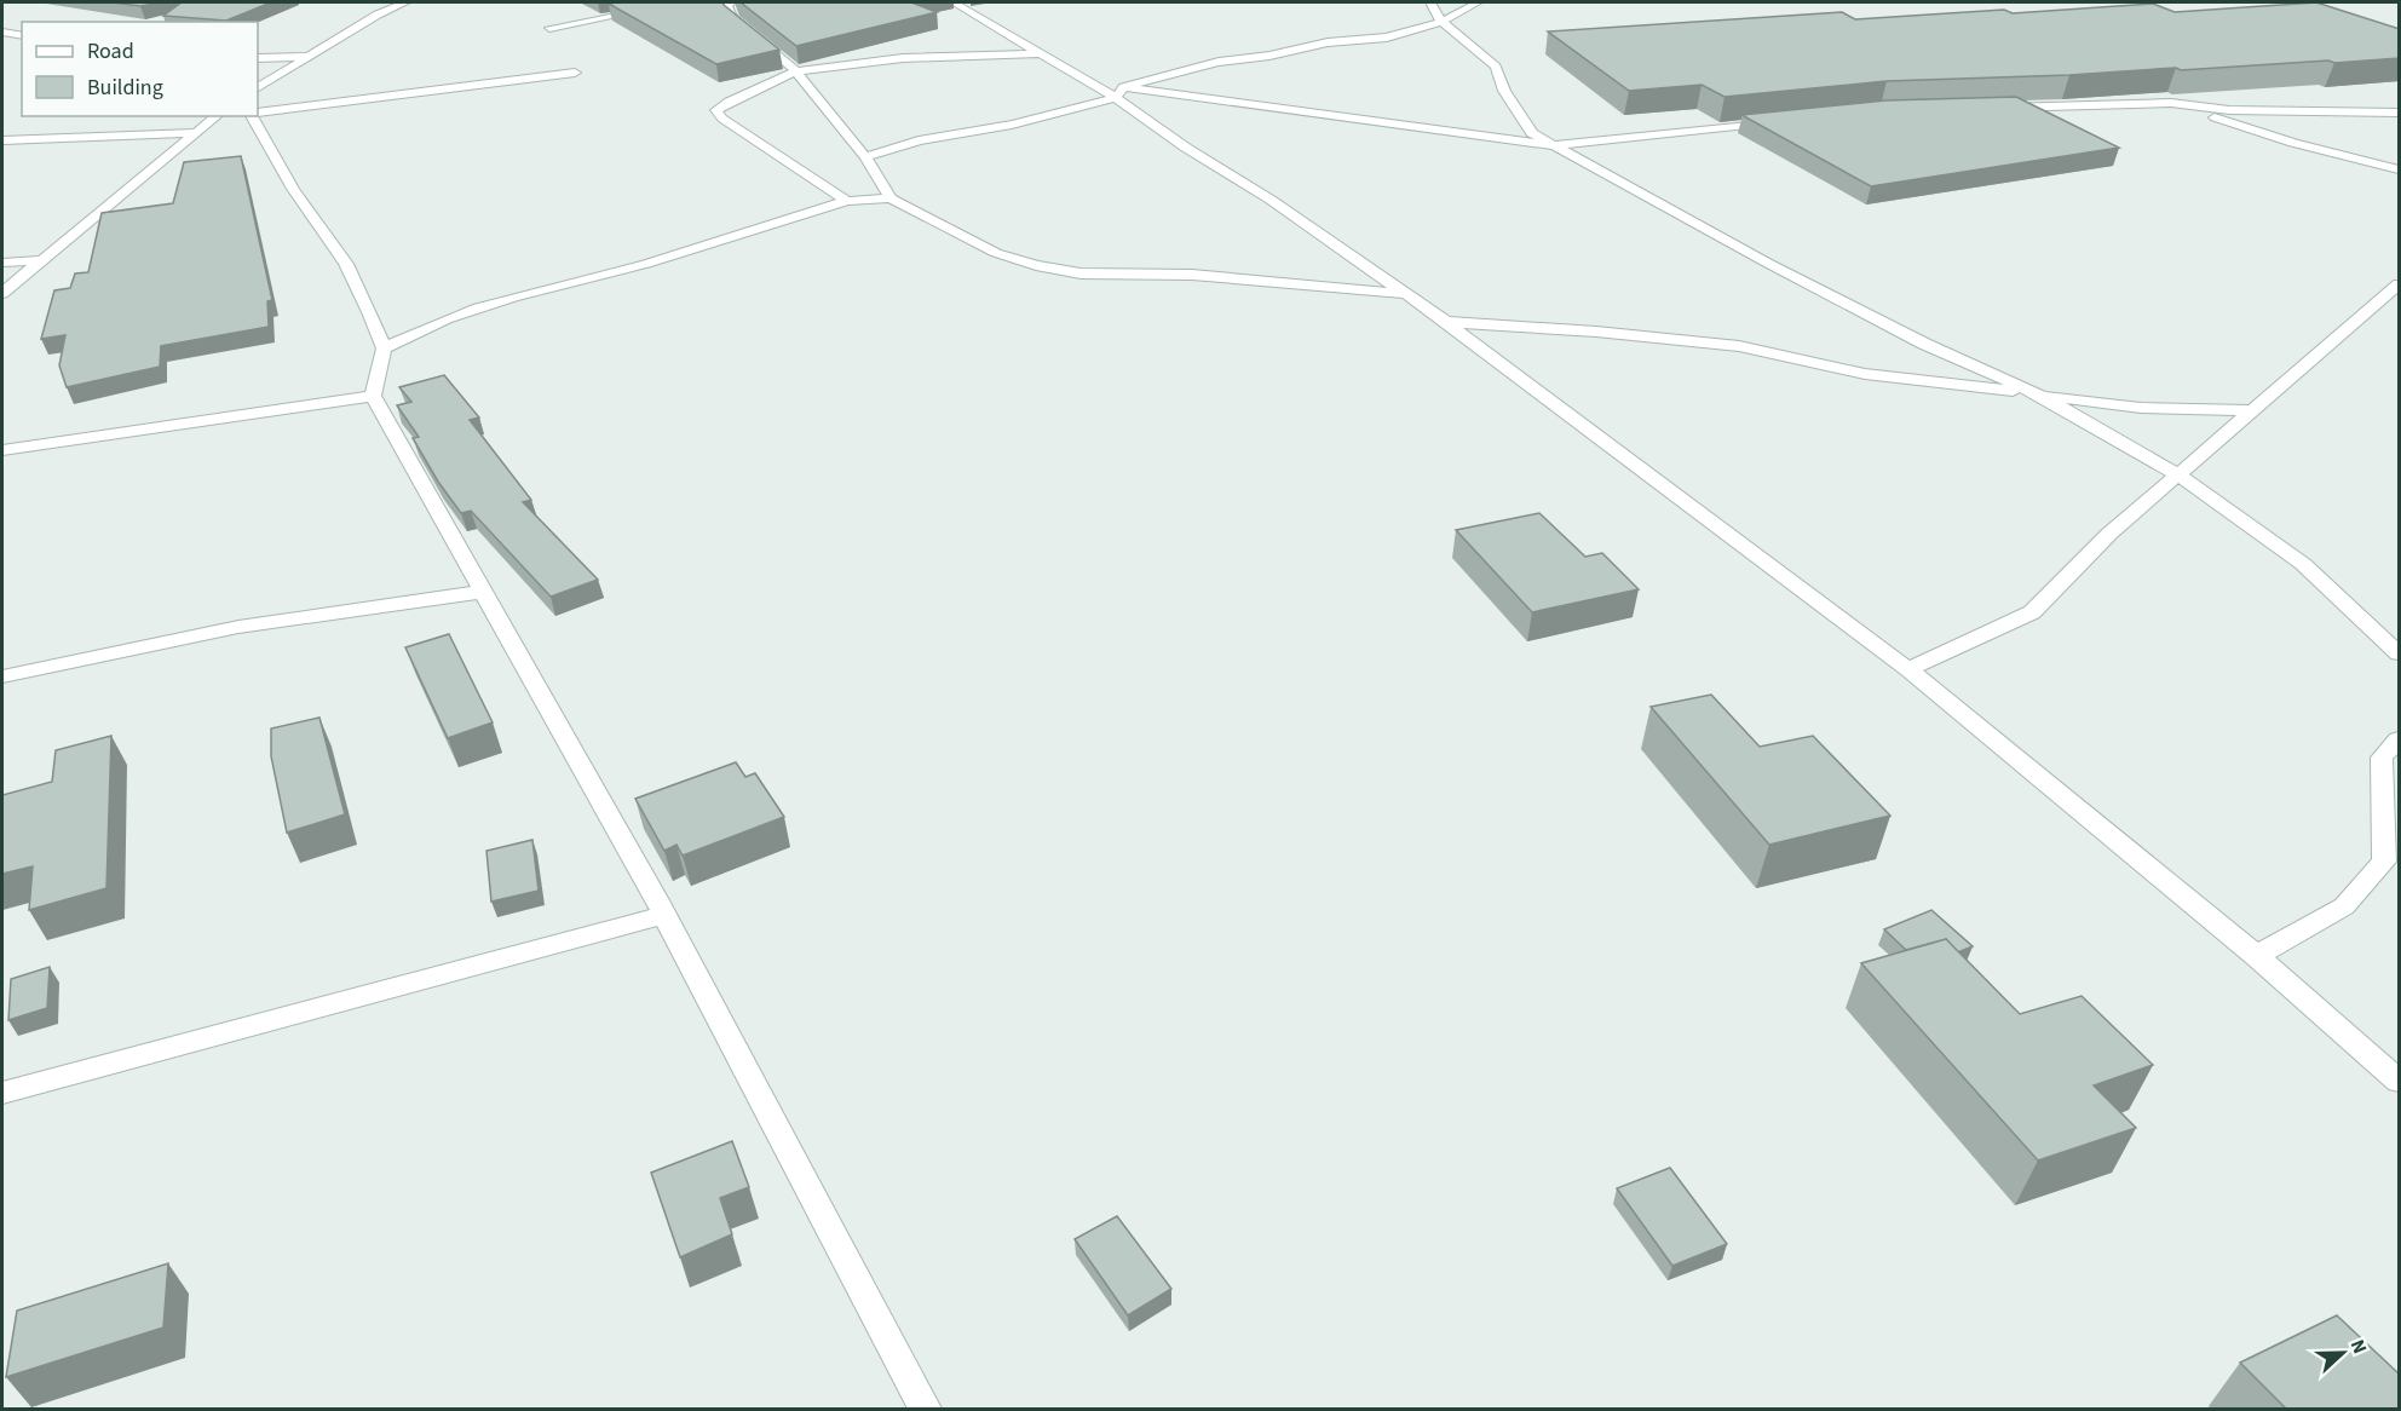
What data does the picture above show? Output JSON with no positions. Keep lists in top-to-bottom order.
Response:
{
  "legend": ["Road", "Building"],
  "north": "right"
}
